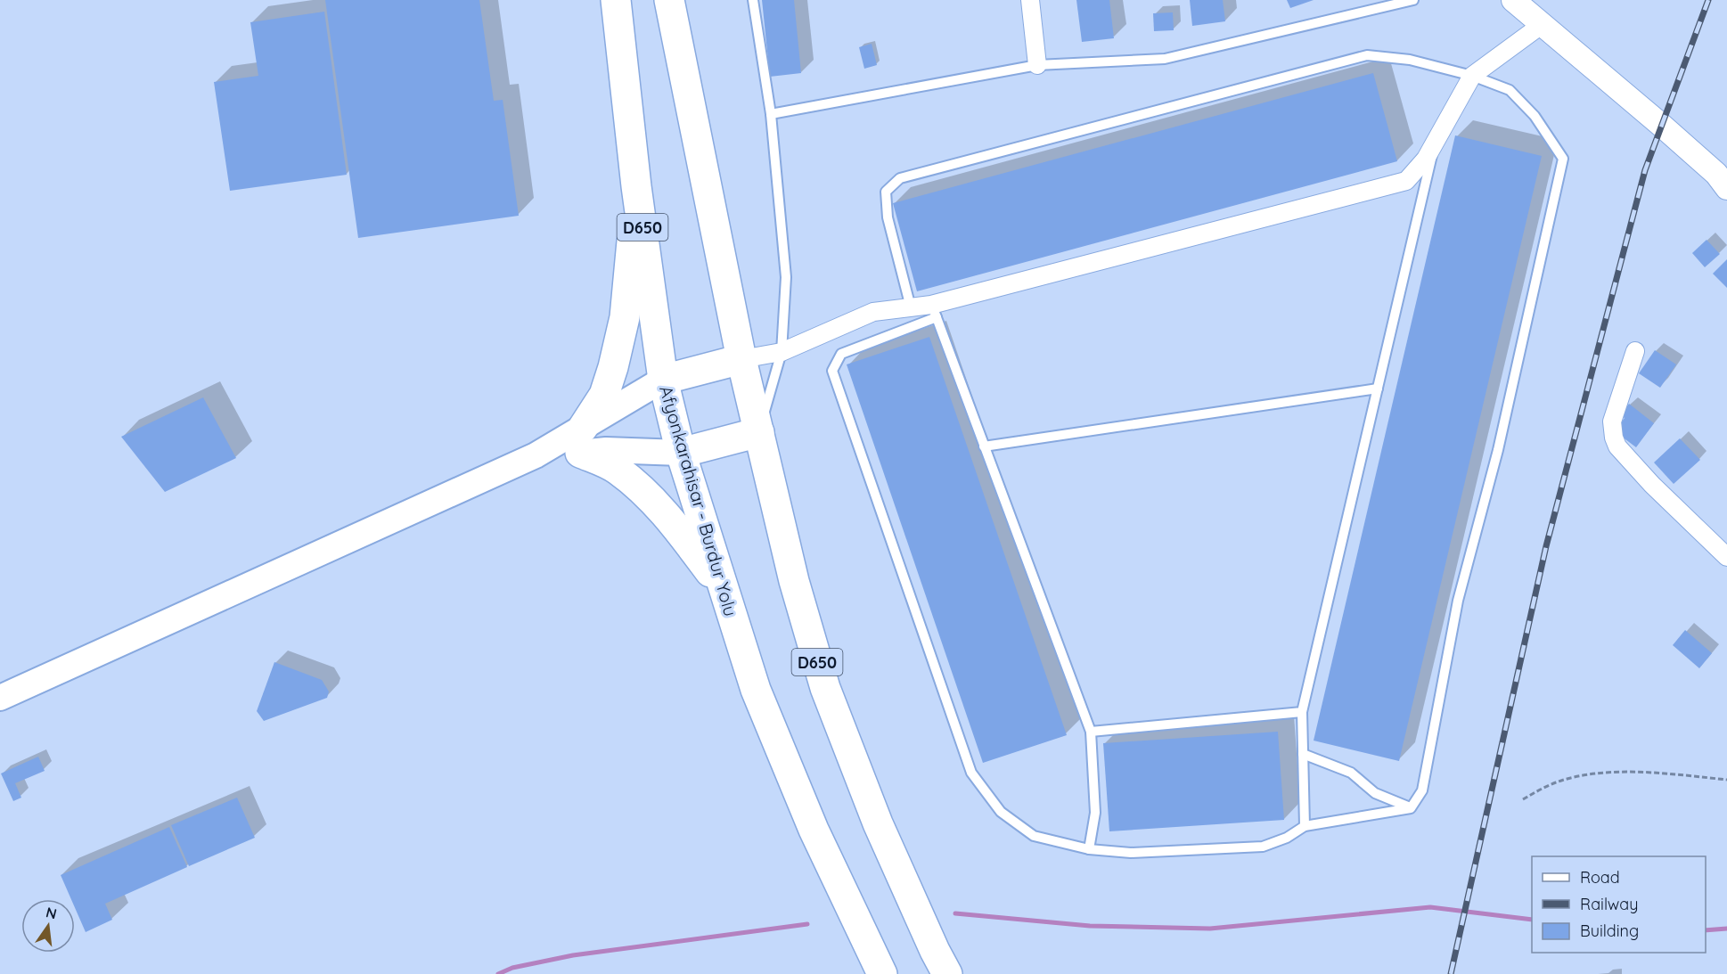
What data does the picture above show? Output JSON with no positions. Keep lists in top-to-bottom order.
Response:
{
  "streets": {
    "highway": ["D650", "Afyonkarahisar - Burdur Yolu"]
  },
  "legend": ["Road", "Railway", "Building"],
  "north": "top"
}
